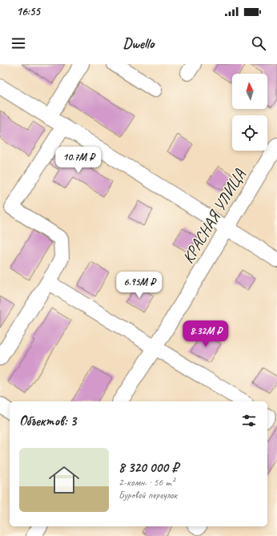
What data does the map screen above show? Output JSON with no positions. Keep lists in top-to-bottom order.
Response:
{
  "streets": {
    "street": ["КРАСНАЯ УЛИЦА"]
  },
  "north": "top",
  "page": {
    "status": "16:55",
    "header": "Dwello",
    "price": ["10.7M ₽", "6.95M ₽", "8.32M ₽"],
    "heading": "Объектов: 3",
    "list": [
      {
        "name": "8 320 000 ₽",
        "note": "2-комн. · 56 m² · Буровой переулок"
      }
    ]
  }
}
